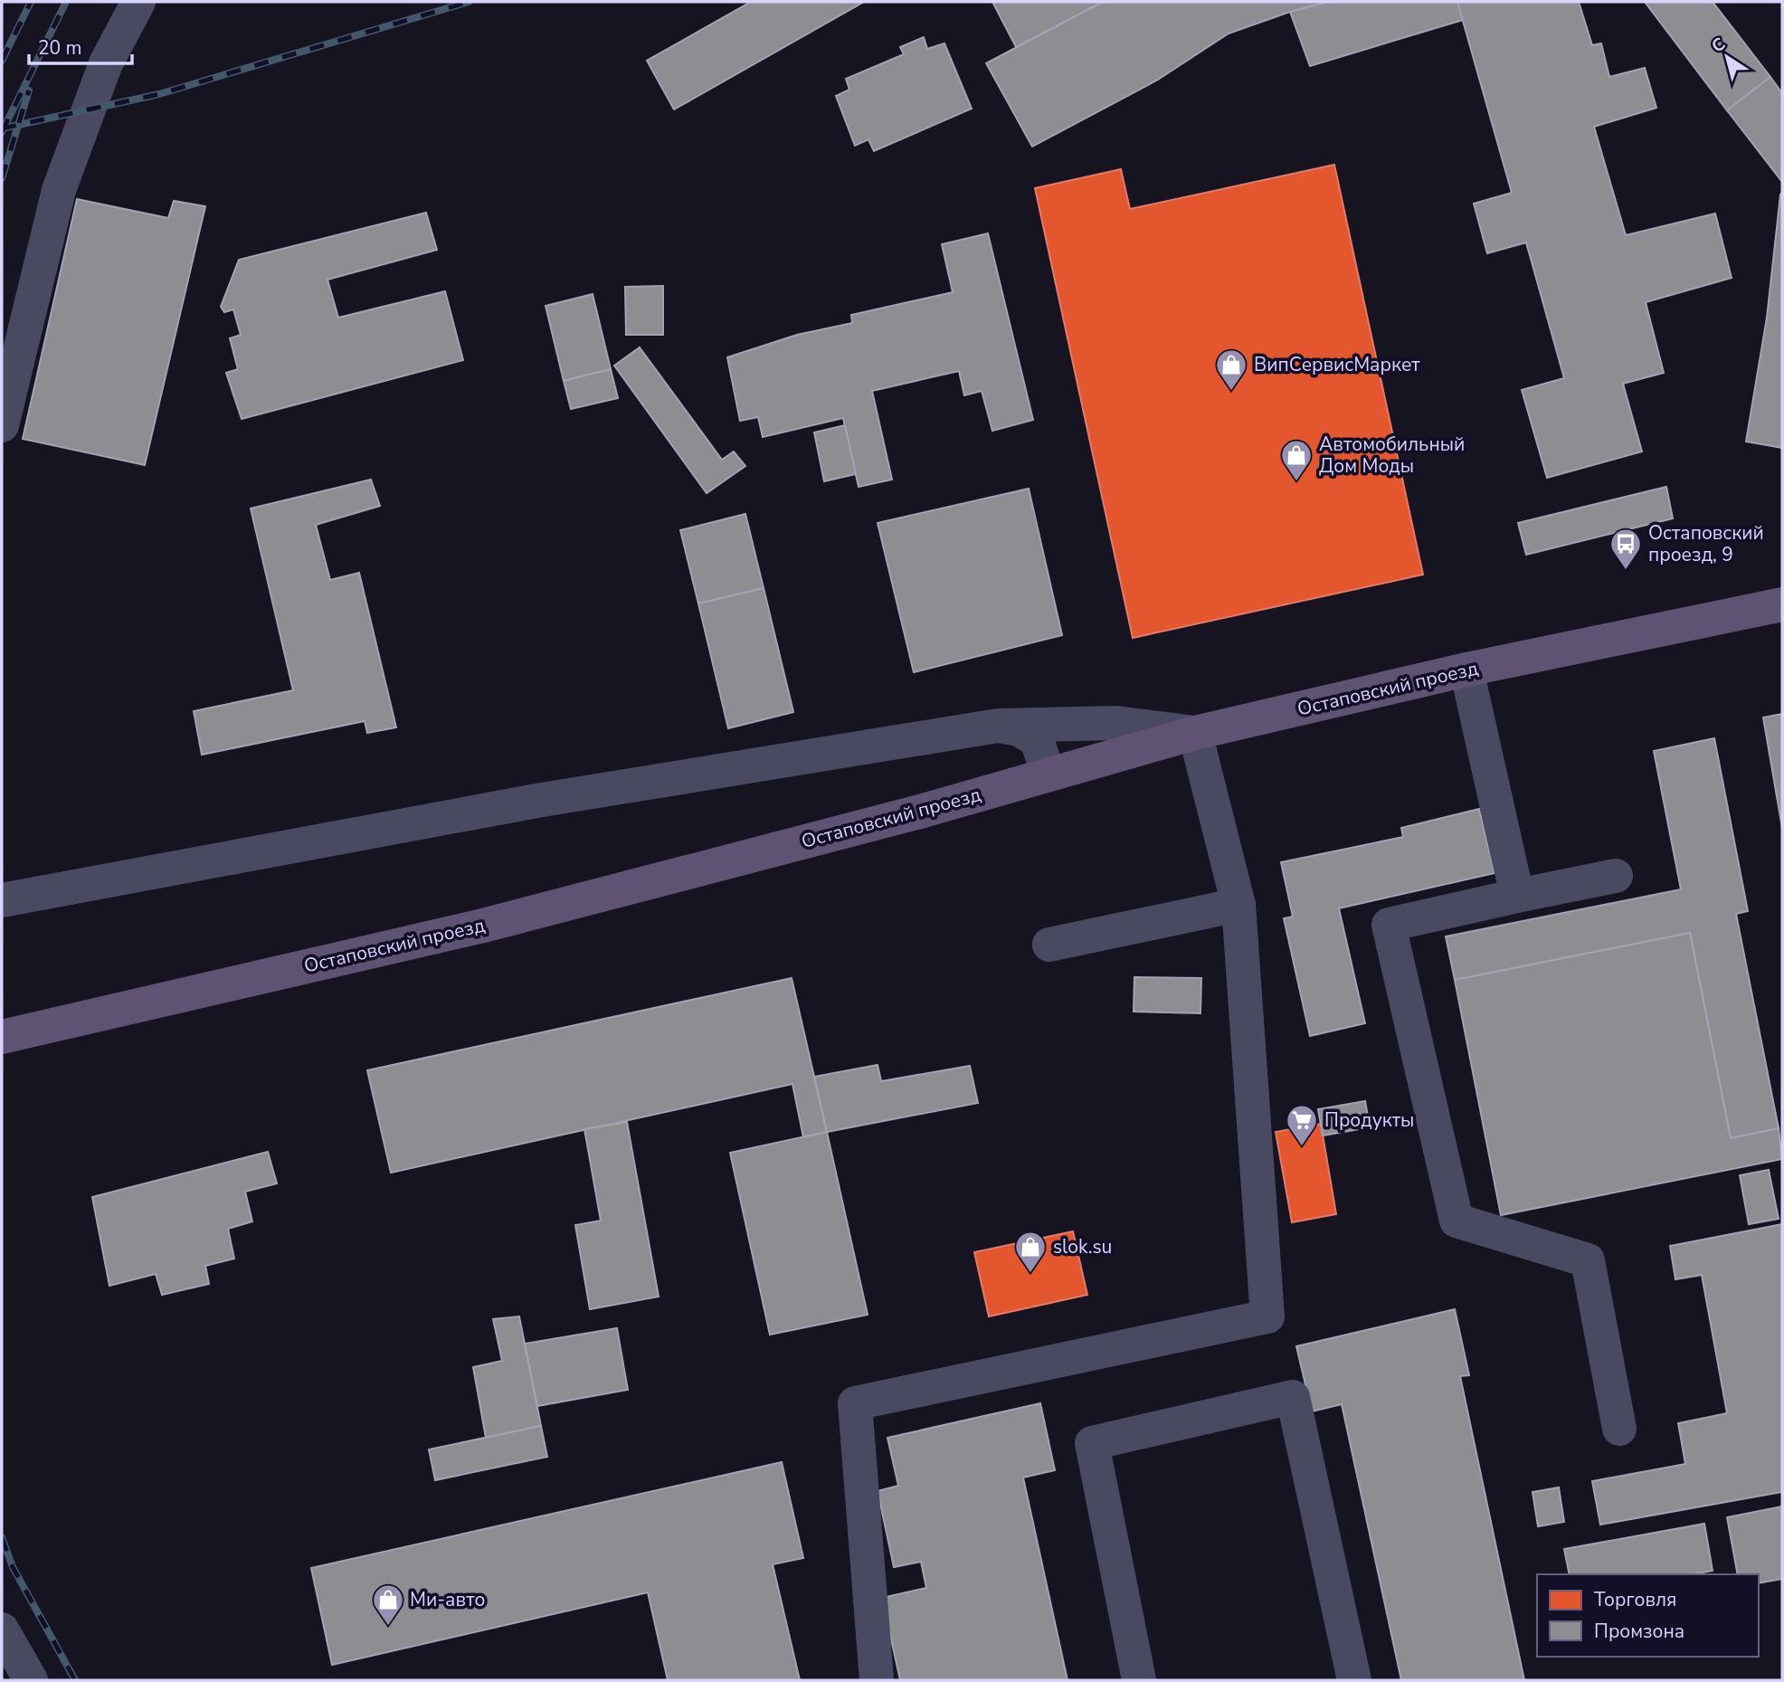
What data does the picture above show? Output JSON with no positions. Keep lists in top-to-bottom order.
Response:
{
  "streets": {
    "main road": ["Остаповский проезд"]
  },
  "places": {
    "shop": [
      "ВипСервисМаркет",
      "Автомобильный Дом Моды",
      "slok.su",
      "Ми-авто"
    ],
    "bus stop": ["Остаповский проезд, 9"],
    "supermarket": ["Продукты"]
  },
  "legend": ["Торговля", "Промзона"],
  "scale_bar": "20 m",
  "north": "top left"
}
